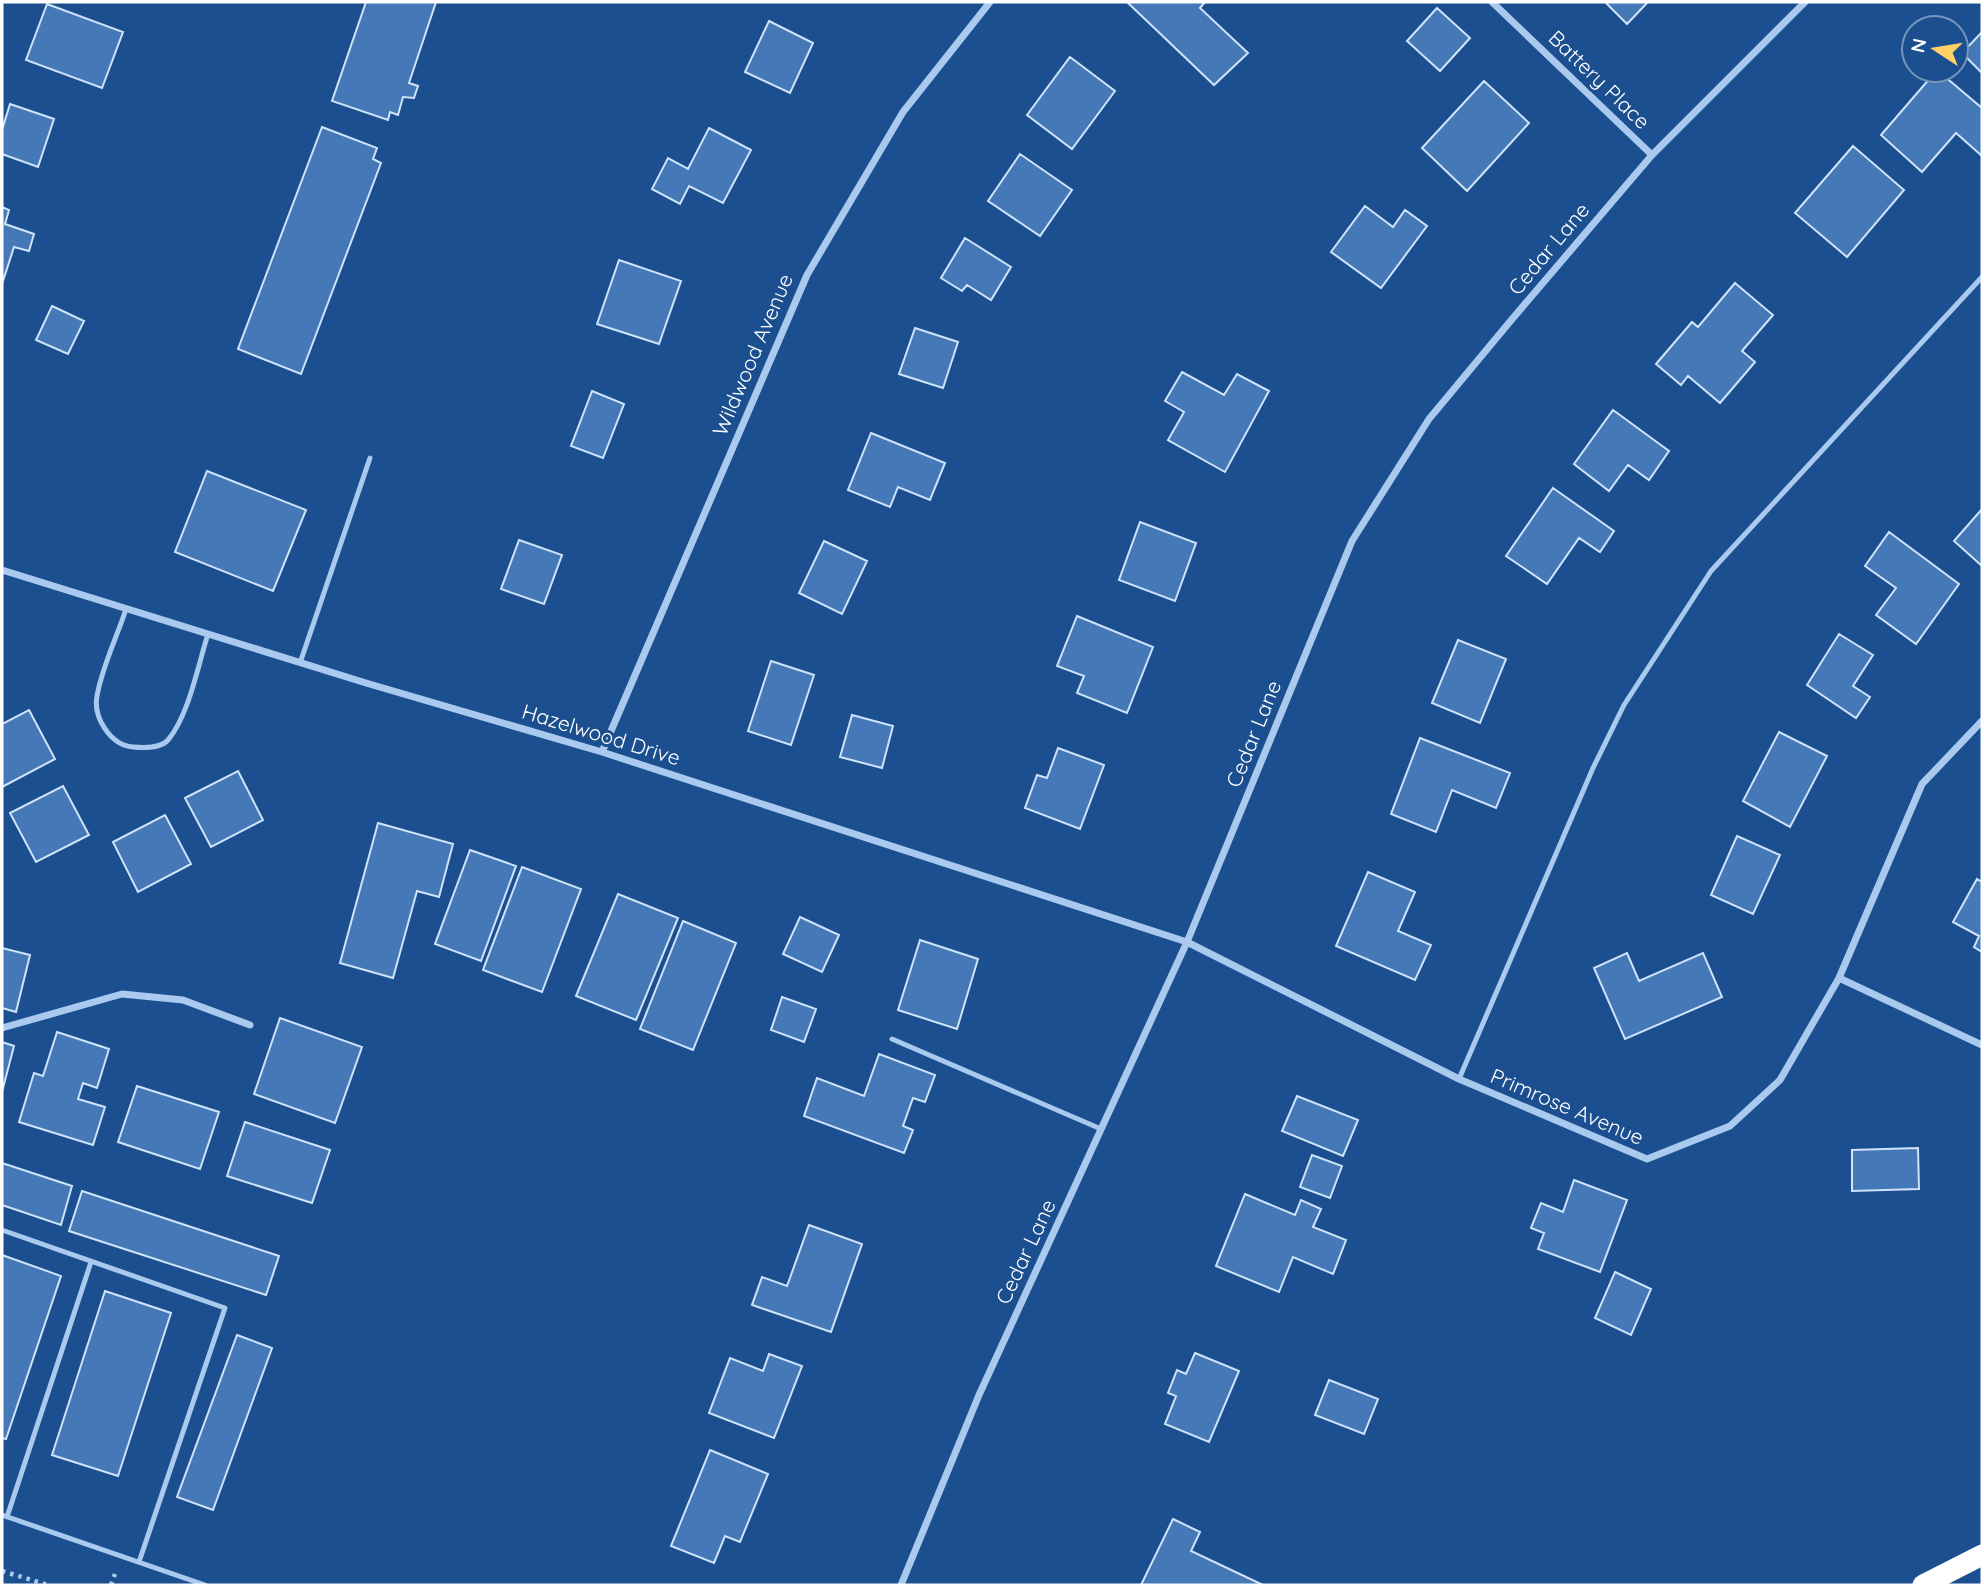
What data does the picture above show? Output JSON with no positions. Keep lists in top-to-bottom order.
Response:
{
  "streets": {
    "street": [
      "Battery Place",
      "Cedar Lane",
      "Wildwood Avenue",
      "Hazelwood Drive",
      "Primrose Avenue"
    ]
  },
  "crossings": [
    ["Battery Place", "Cedar Lane"],
    ["Cedar Lane", "Hazelwood Drive"],
    ["Cedar Lane", "Primrose Avenue"],
    ["Wildwood Avenue", "Hazelwood Drive"],
    ["Hazelwood Drive", "Primrose Avenue"]
  ],
  "north": "left"
}
